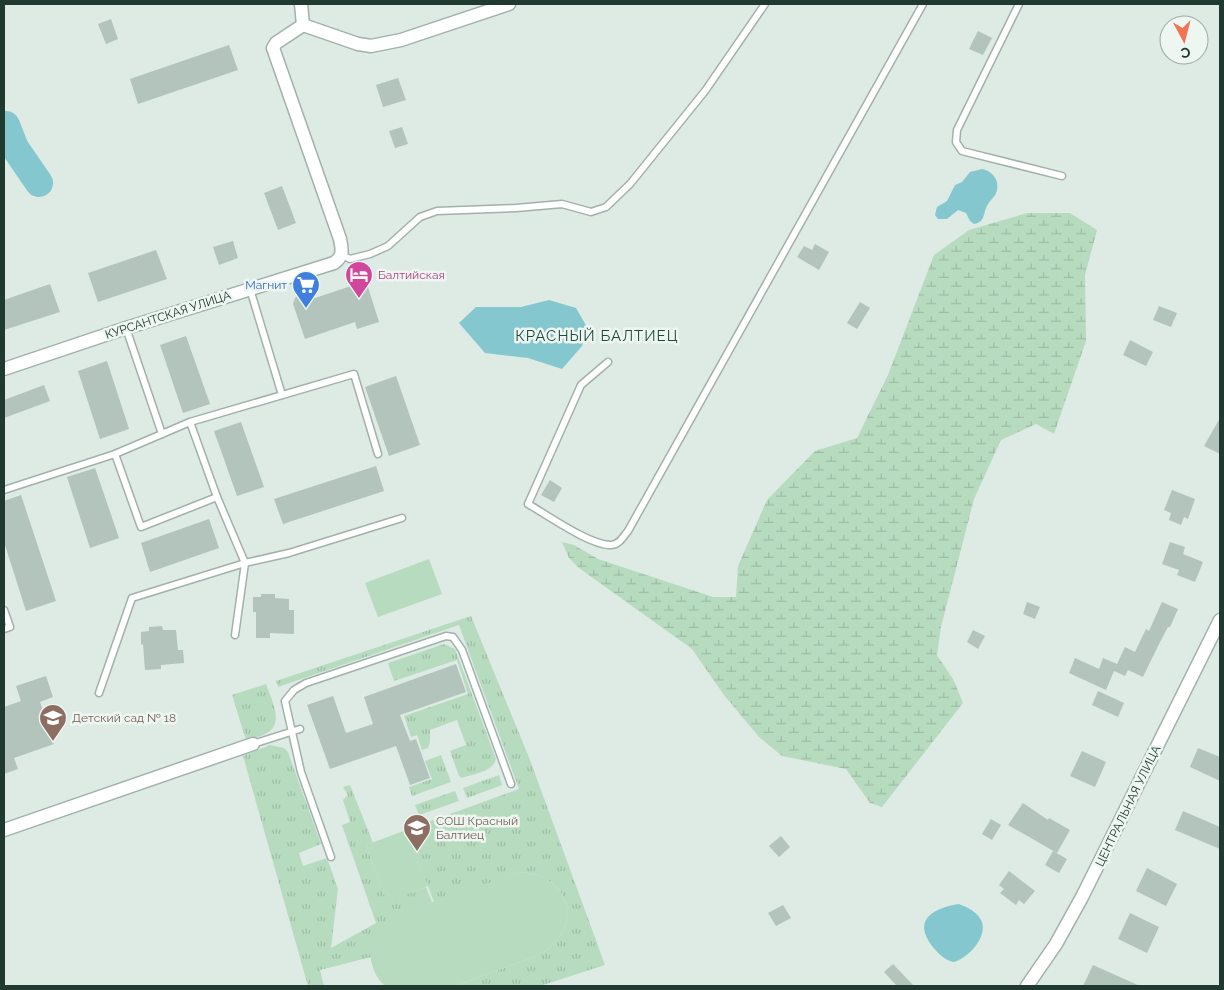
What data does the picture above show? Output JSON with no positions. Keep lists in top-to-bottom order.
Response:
{
  "streets": {
    "street": ["КУРСАНТСКАЯ УЛИЦА", "ЦЕНТРАЛЬНАЯ УЛИЦА"]
  },
  "districts": ["КРАСНЫЙ БАЛТИЕЦ"],
  "places": {
    "hotel": ["Балтийская"],
    "supermarket": ["Магнит"],
    "school or university": ["Детский сад № 18", "СОШ Красный Балтиец"]
  },
  "north": "bottom"
}
